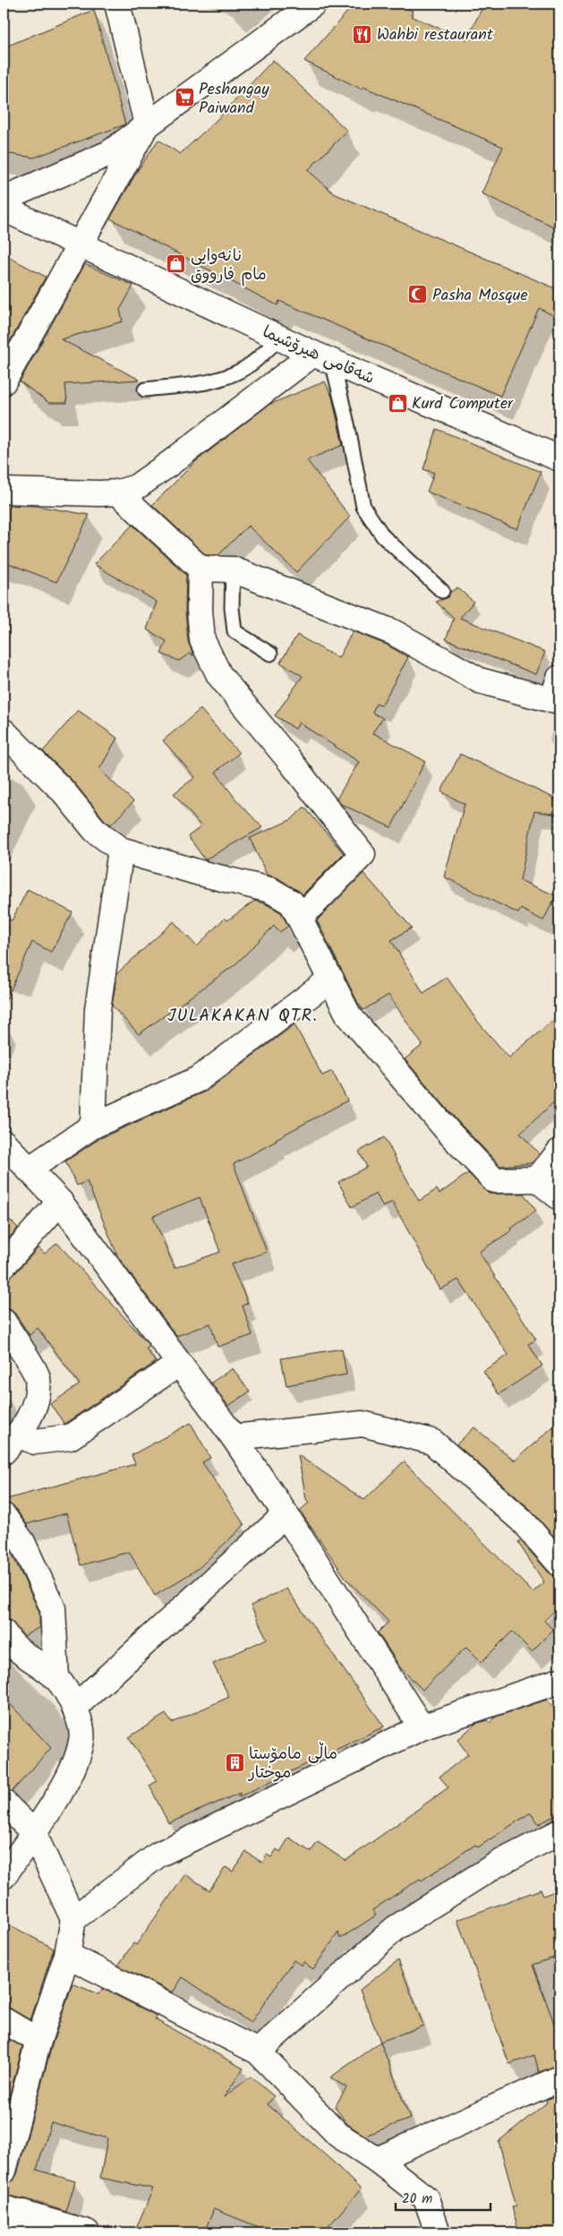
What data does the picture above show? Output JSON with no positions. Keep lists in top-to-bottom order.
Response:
{
  "streets": {
    "street": ["شەقامی هیرۆشیما"]
  },
  "districts": ["JULAKAKAN QTR."],
  "places": {
    "restaurant": ["Wahbi restaurant"],
    "supermarket": ["Peshangay Paiwand"],
    "shop": ["نانەوایی مام فارووق", "Kurd Computer"],
    "mosque": ["Pasha Mosque"],
    "building": ["ماڵى مامۆستا موختار"]
  },
  "scale_bar": "20 m"
}
